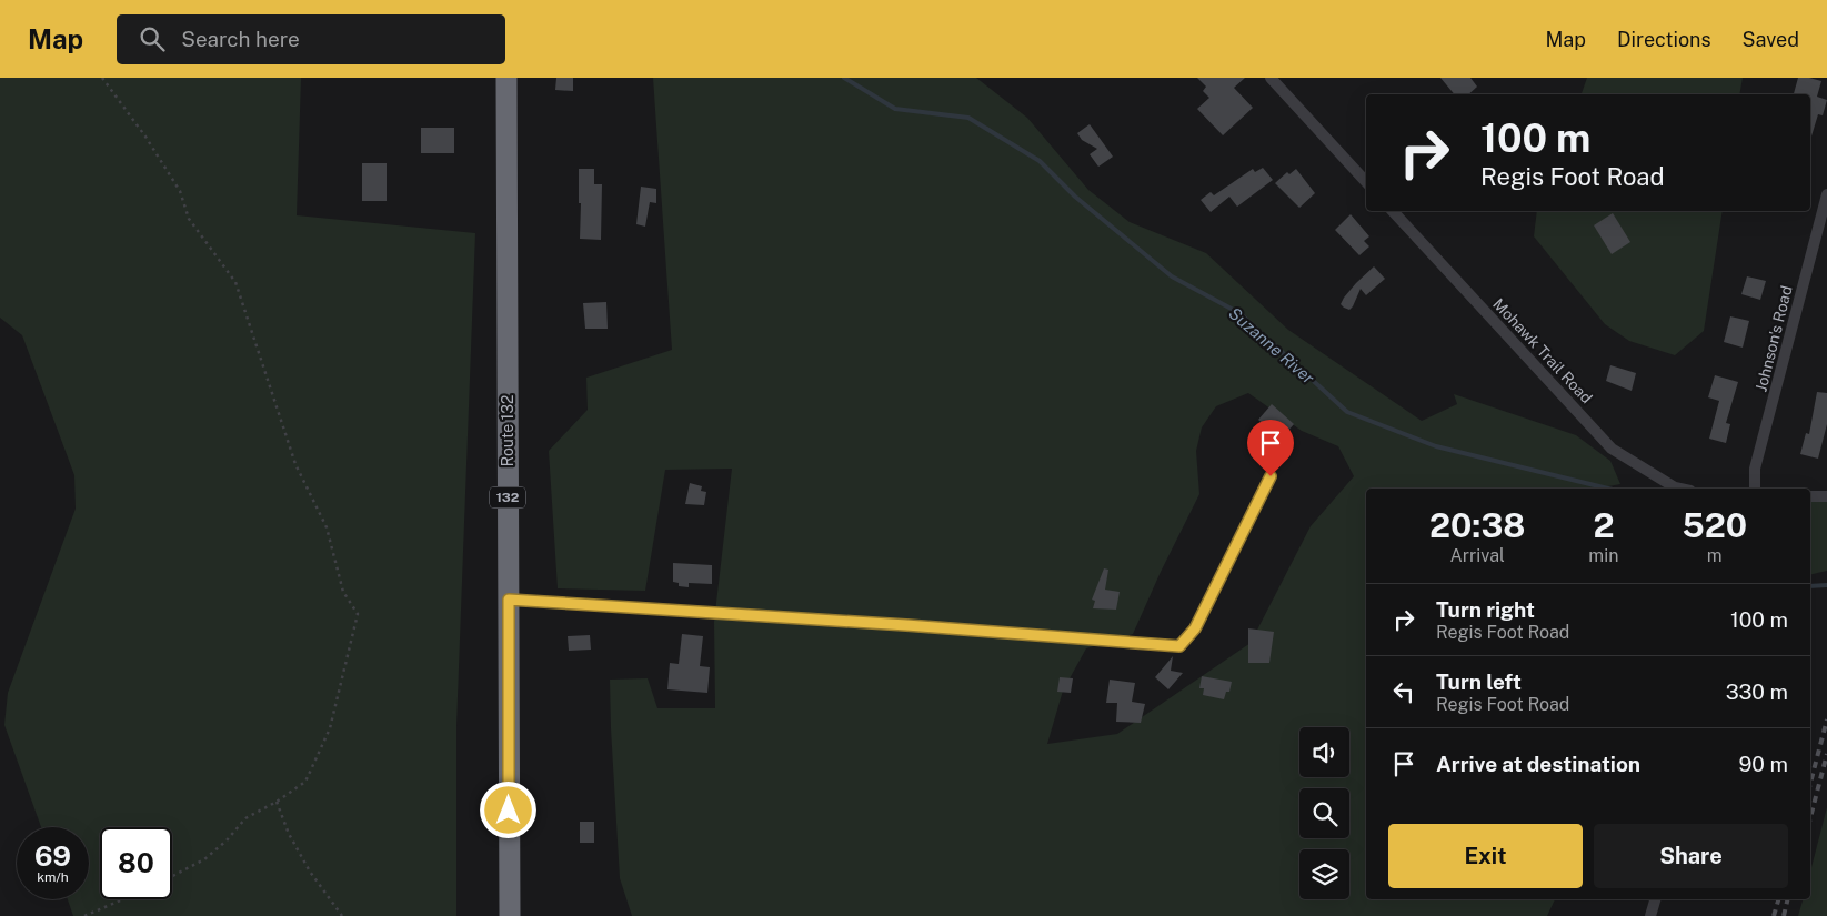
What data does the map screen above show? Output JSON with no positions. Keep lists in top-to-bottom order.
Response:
{
  "streets": {
    "highway": ["Route 132", "132"],
    "street": ["Johnson's Road", "Mohawk Trail Road"]
  },
  "water": ["Suzanne River"],
  "page": {
    "header": "Map",
    "search": "Search here",
    "nav": ["Map", "Directions", "Saved"],
    "turn": ["100 m", "Regis Foot Road"],
    "eta": [
      "20:38",
      "Arrival",
      "2",
      "min",
      "520",
      "m"
    ],
    "list": [
      {
        "name": "Turn right",
        "note": "Regis Foot Road",
        "value": "100 m"
      },
      {
        "name": "Turn left",
        "note": "Regis Foot Road",
        "value": "330 m"
      },
      {
        "name": "Arrive at destination",
        "value": "90 m"
      }
    ],
    "buttons": ["Exit", "Share"],
    "speed": "69 km/h",
    "limit": "80"
  }
}
